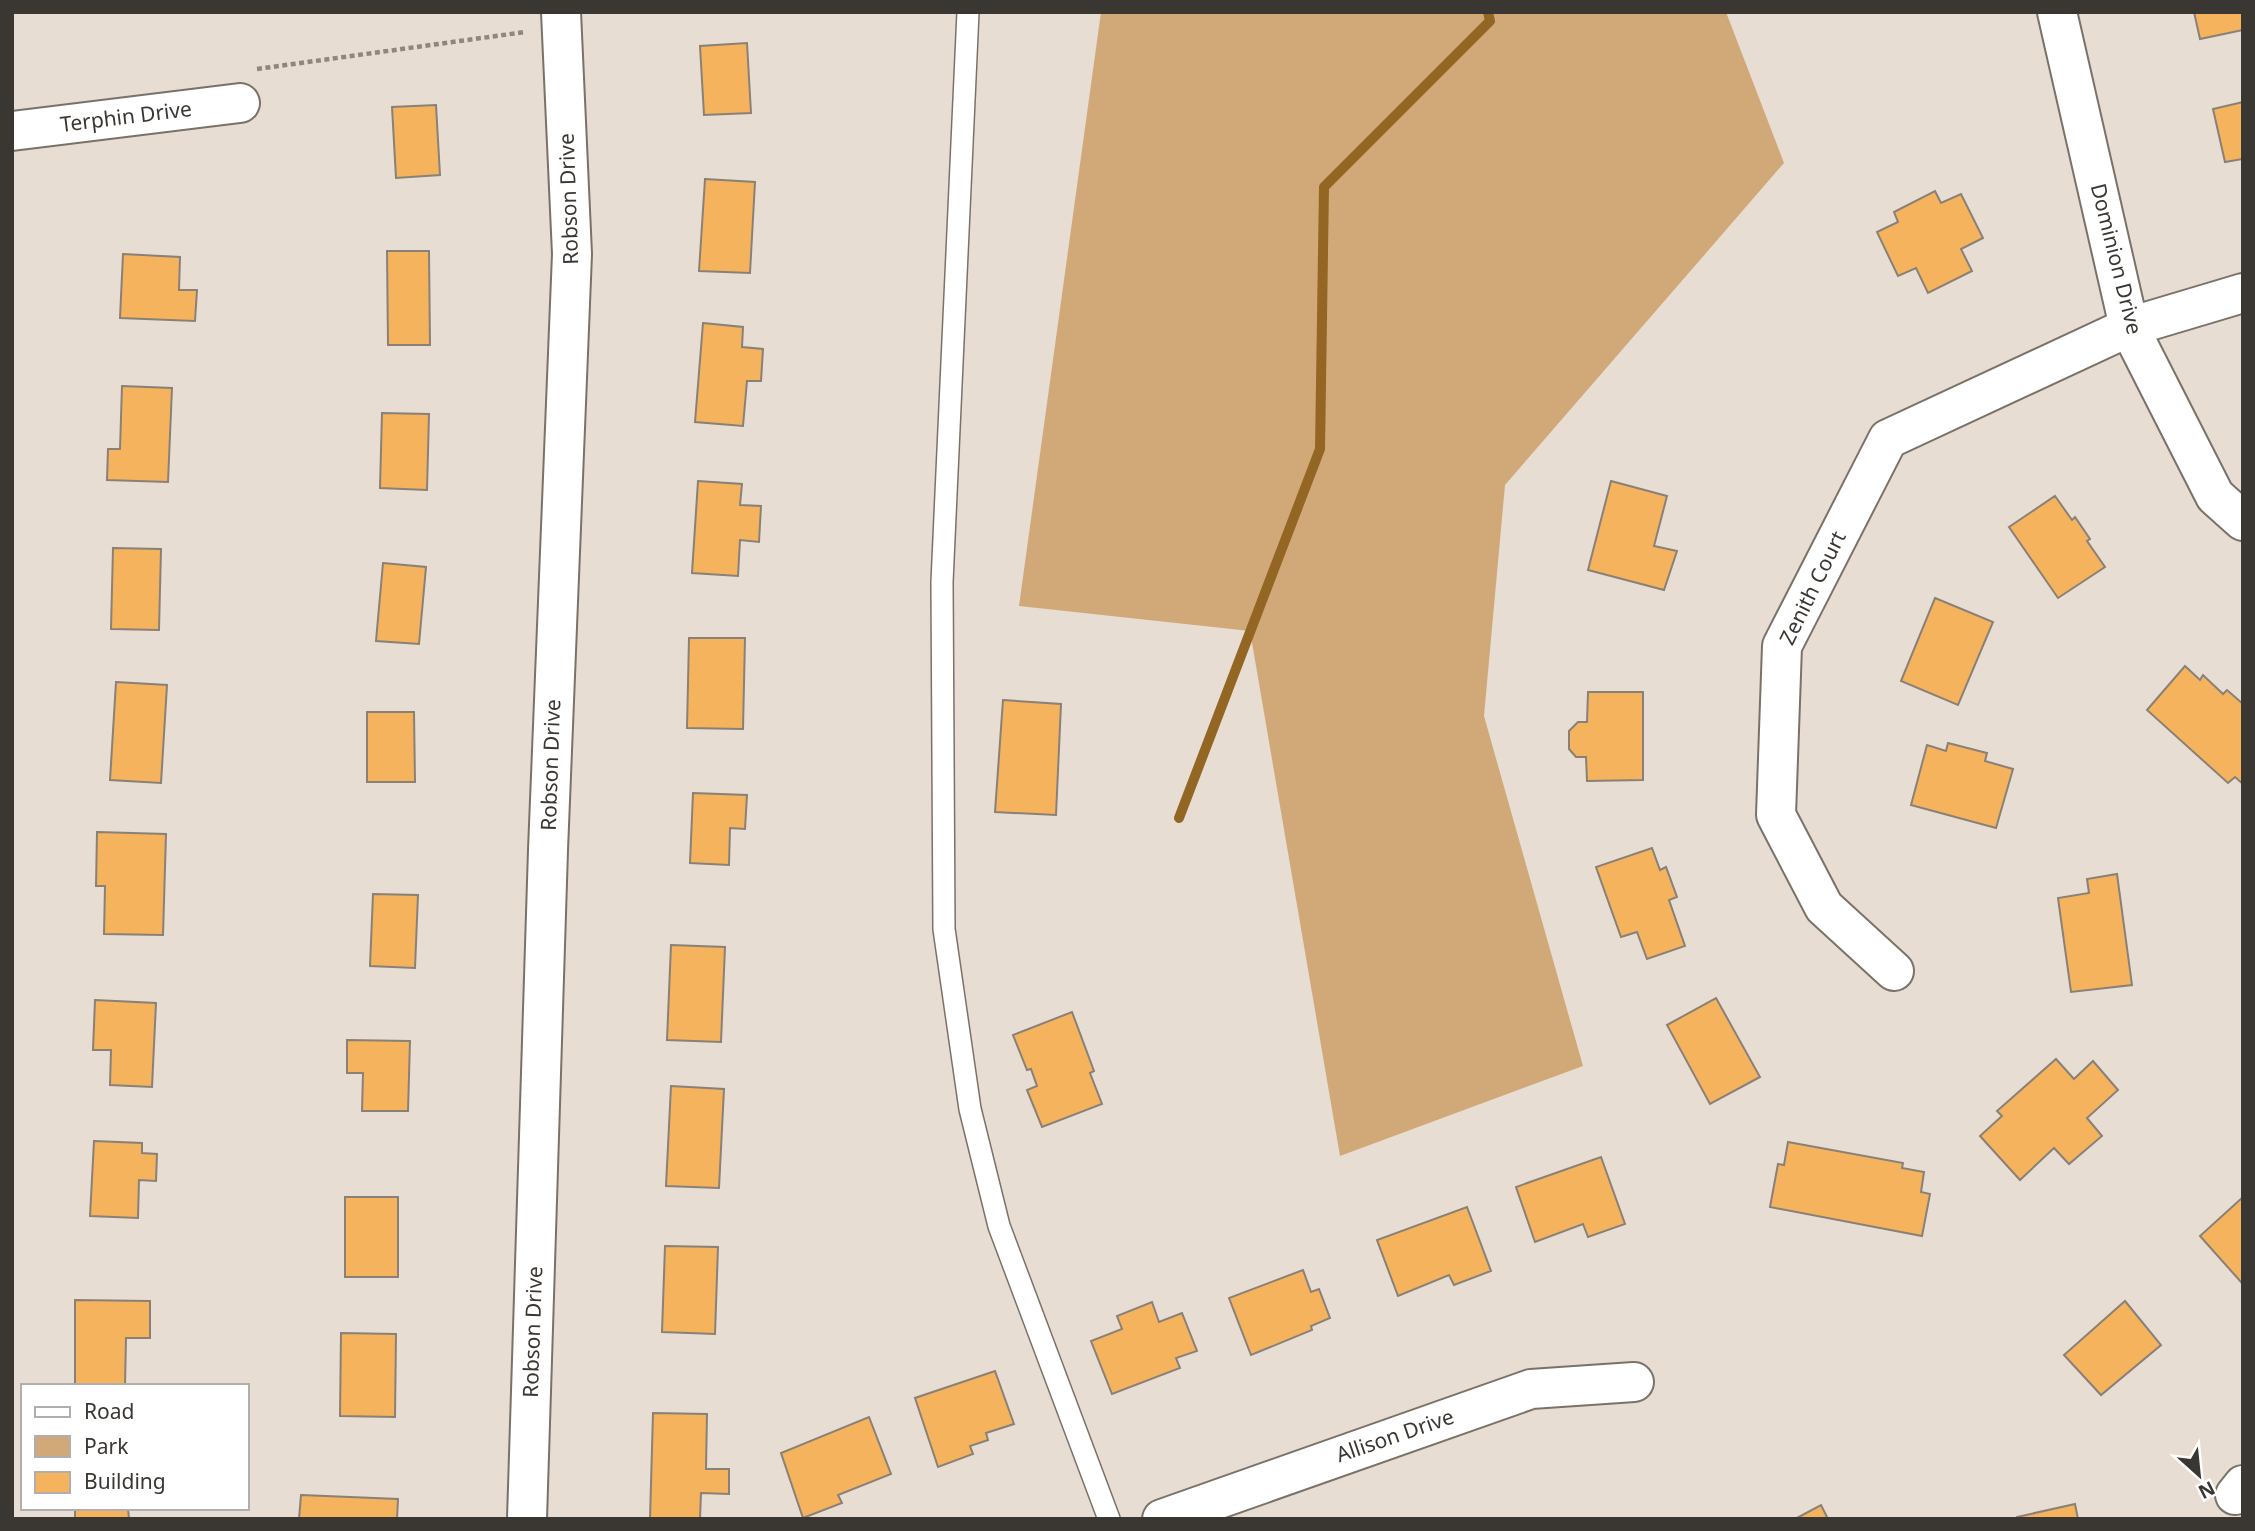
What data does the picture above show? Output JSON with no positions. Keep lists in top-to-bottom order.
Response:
{
  "streets": {
    "street": [
      "Terphin Drive",
      "Robson Drive",
      "Dominion Drive",
      "Zenith Court",
      "Allison Drive"
    ]
  },
  "crossings": [
    ["Dominion Drive", "Zenith Court"]
  ],
  "legend": ["Road", "Park", "Building"],
  "north": "bottom right"
}
